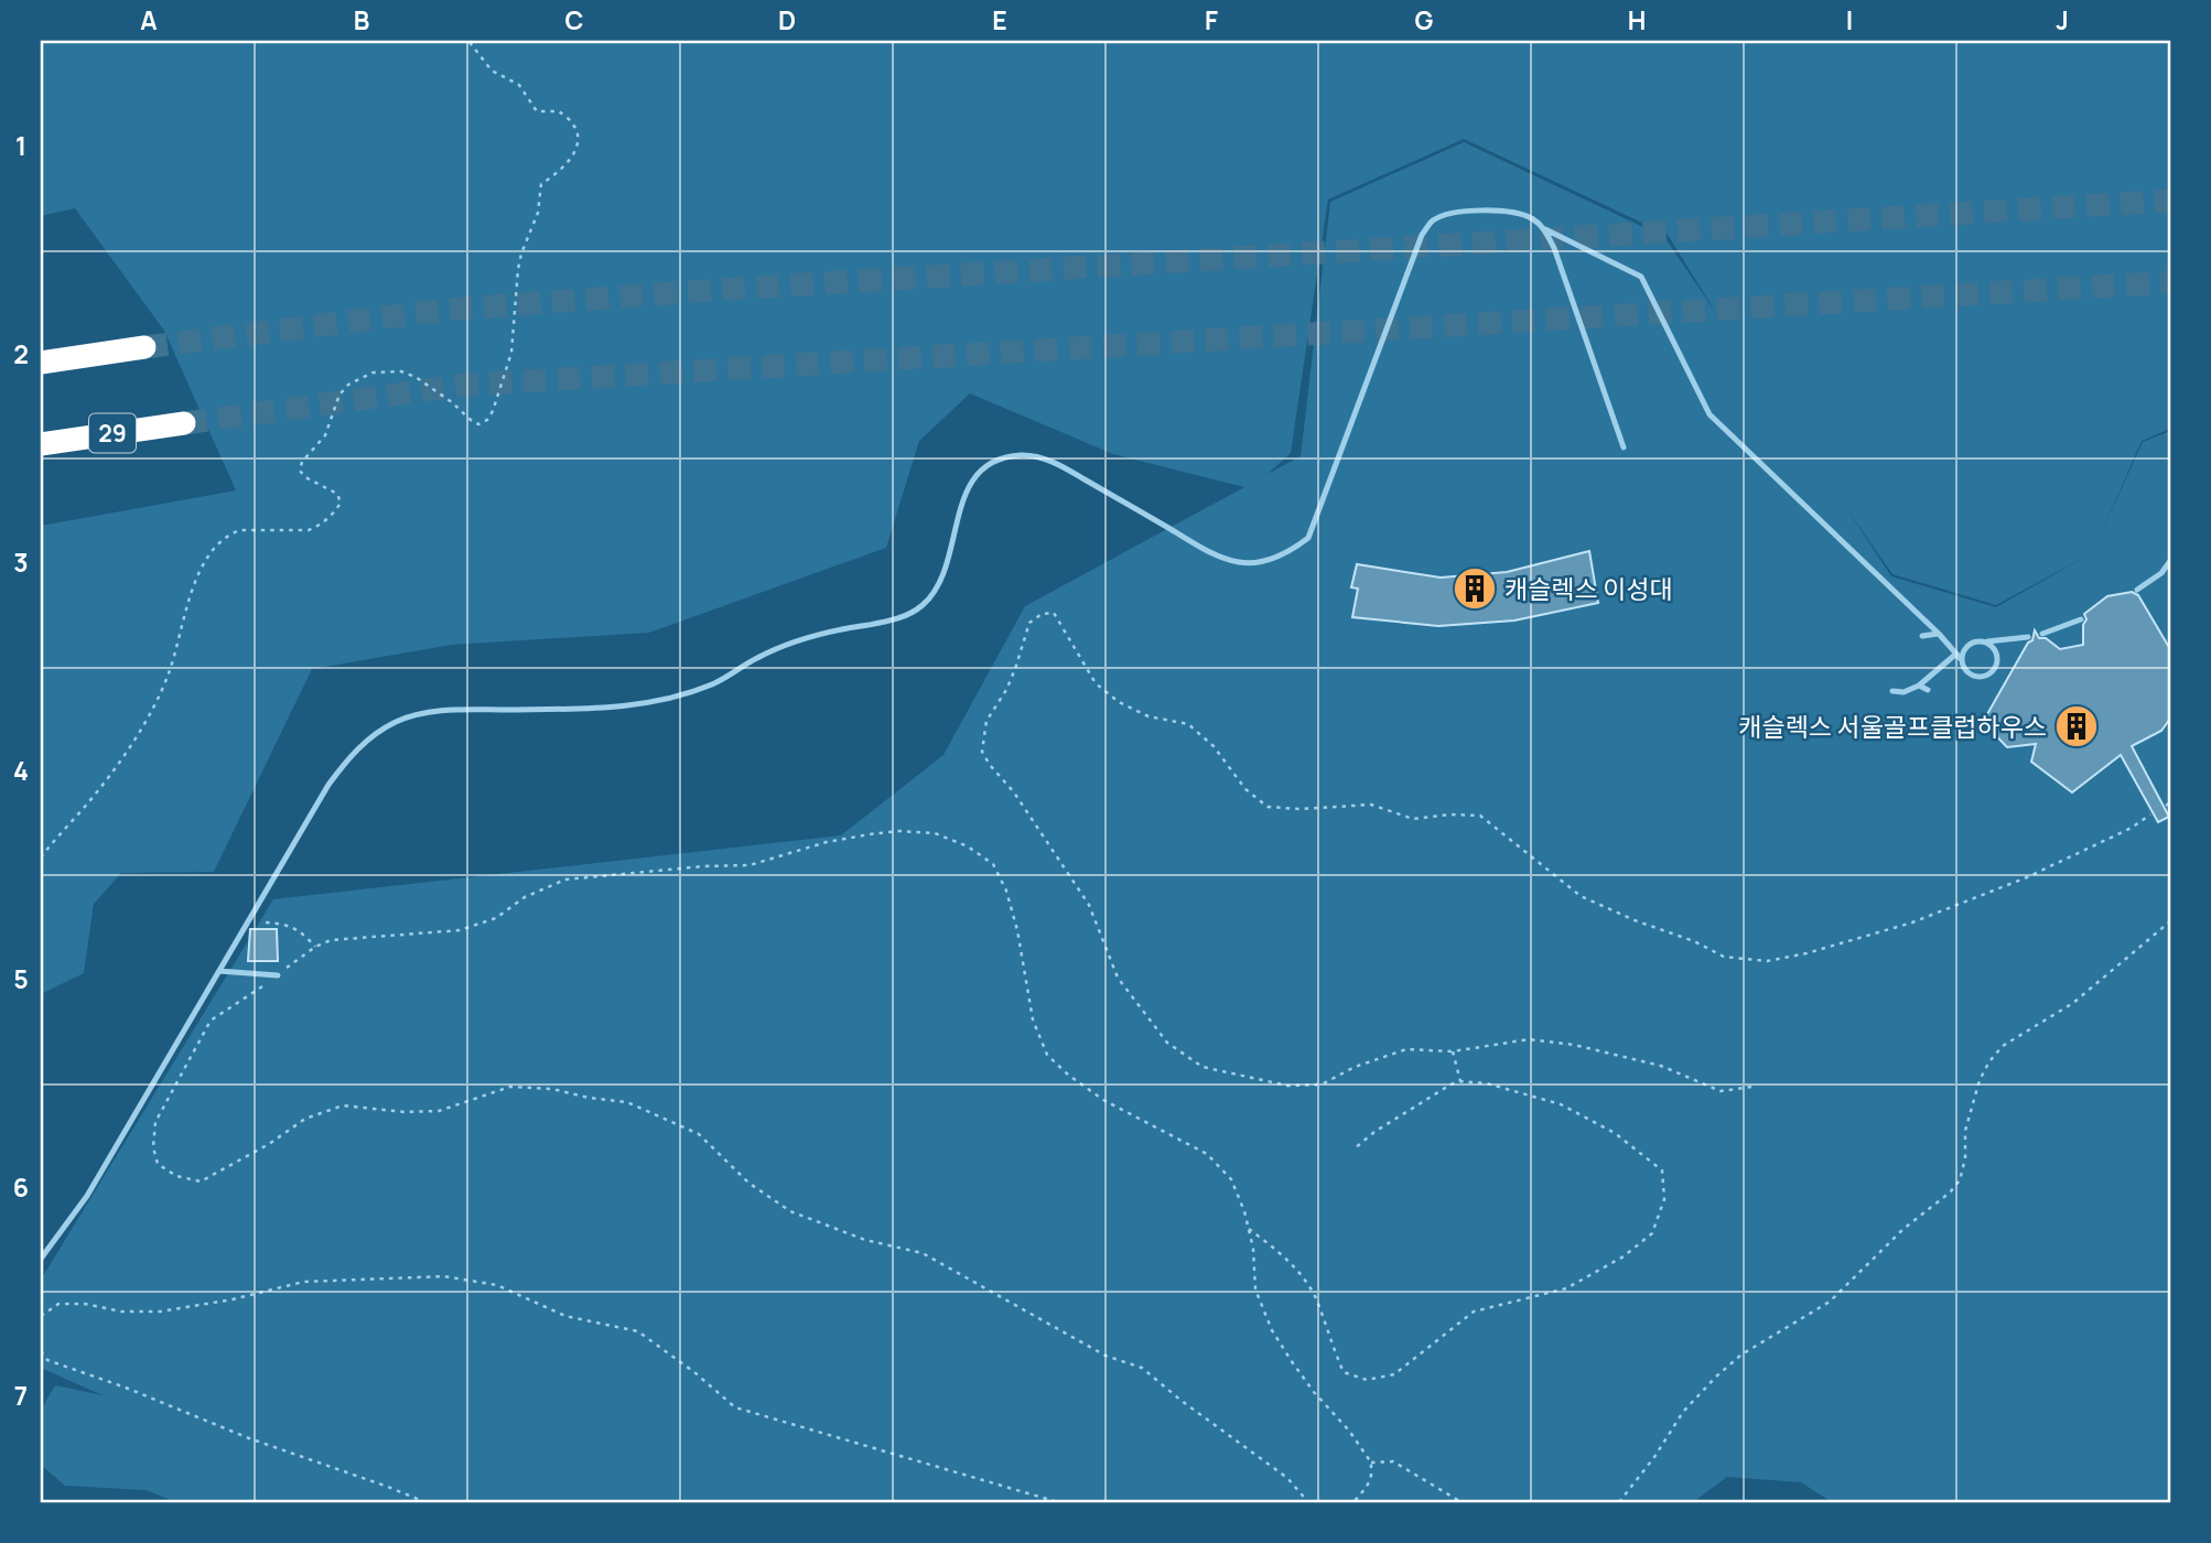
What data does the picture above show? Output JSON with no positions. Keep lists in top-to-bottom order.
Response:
{
  "streets": {
    "highway": ["29"]
  },
  "places": {
    "building": ["캐슬렉스 이성대", "캐슬렉스 서울골프클럽하우스"]
  },
  "grid": {
    "columns": [
      "A",
      "B",
      "C",
      "D",
      "E",
      "F",
      "G",
      "H",
      "I",
      "J"
    ],
    "rows": [
      "1",
      "2",
      "3",
      "4",
      "5",
      "6",
      "7"
    ]
  }
}
